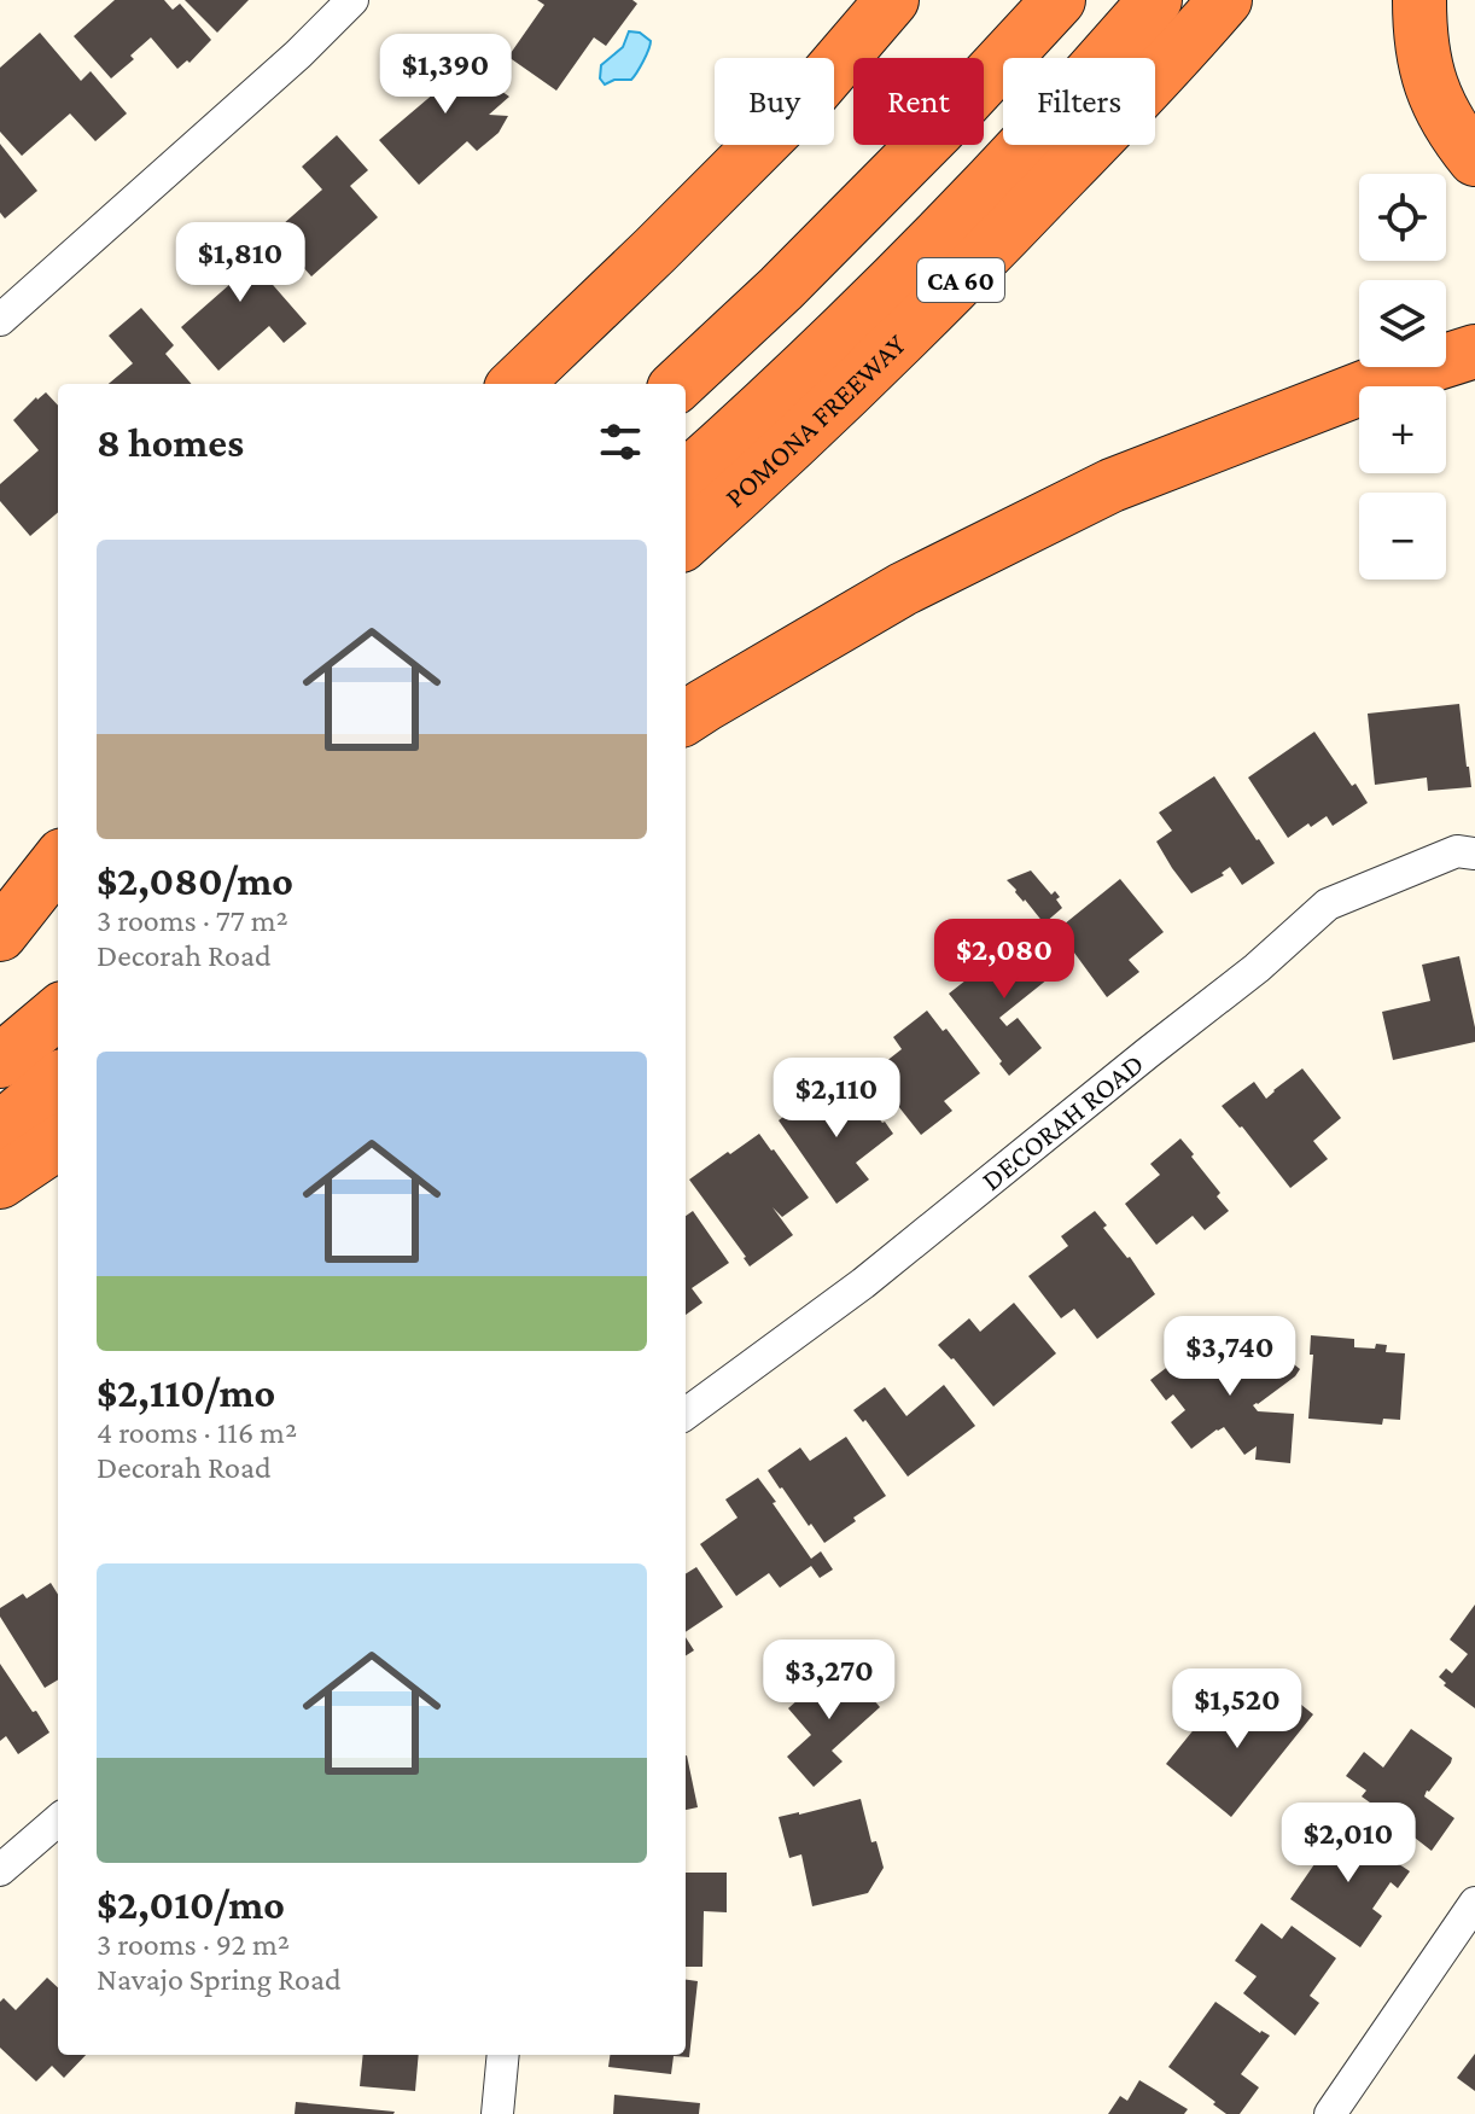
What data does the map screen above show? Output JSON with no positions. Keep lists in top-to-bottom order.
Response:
{
  "streets": {
    "highway": ["CA 60", "POMONA FREEWAY"],
    "street": ["DECORAH ROAD"]
  },
  "page": {
    "price": [
      "$1,390",
      "$1,810",
      "$2,080",
      "$2,110",
      "$3,740",
      "$3,270",
      "$1,520",
      "$2,010"
    ],
    "chip": ["Buy", "Rent", "Filters"],
    "map_buttons": ["+", "−"],
    "heading": "8 homes",
    "list": [
      {
        "name": "$2,080/mo",
        "note": "3 rooms · 77 m² · Decorah Road"
      },
      {
        "name": "$2,110/mo",
        "note": "4 rooms · 116 m² · Decorah Road"
      },
      {
        "name": "$2,010/mo",
        "note": "3 rooms · 92 m² · Navajo Spring Road"
      }
    ]
  }
}
